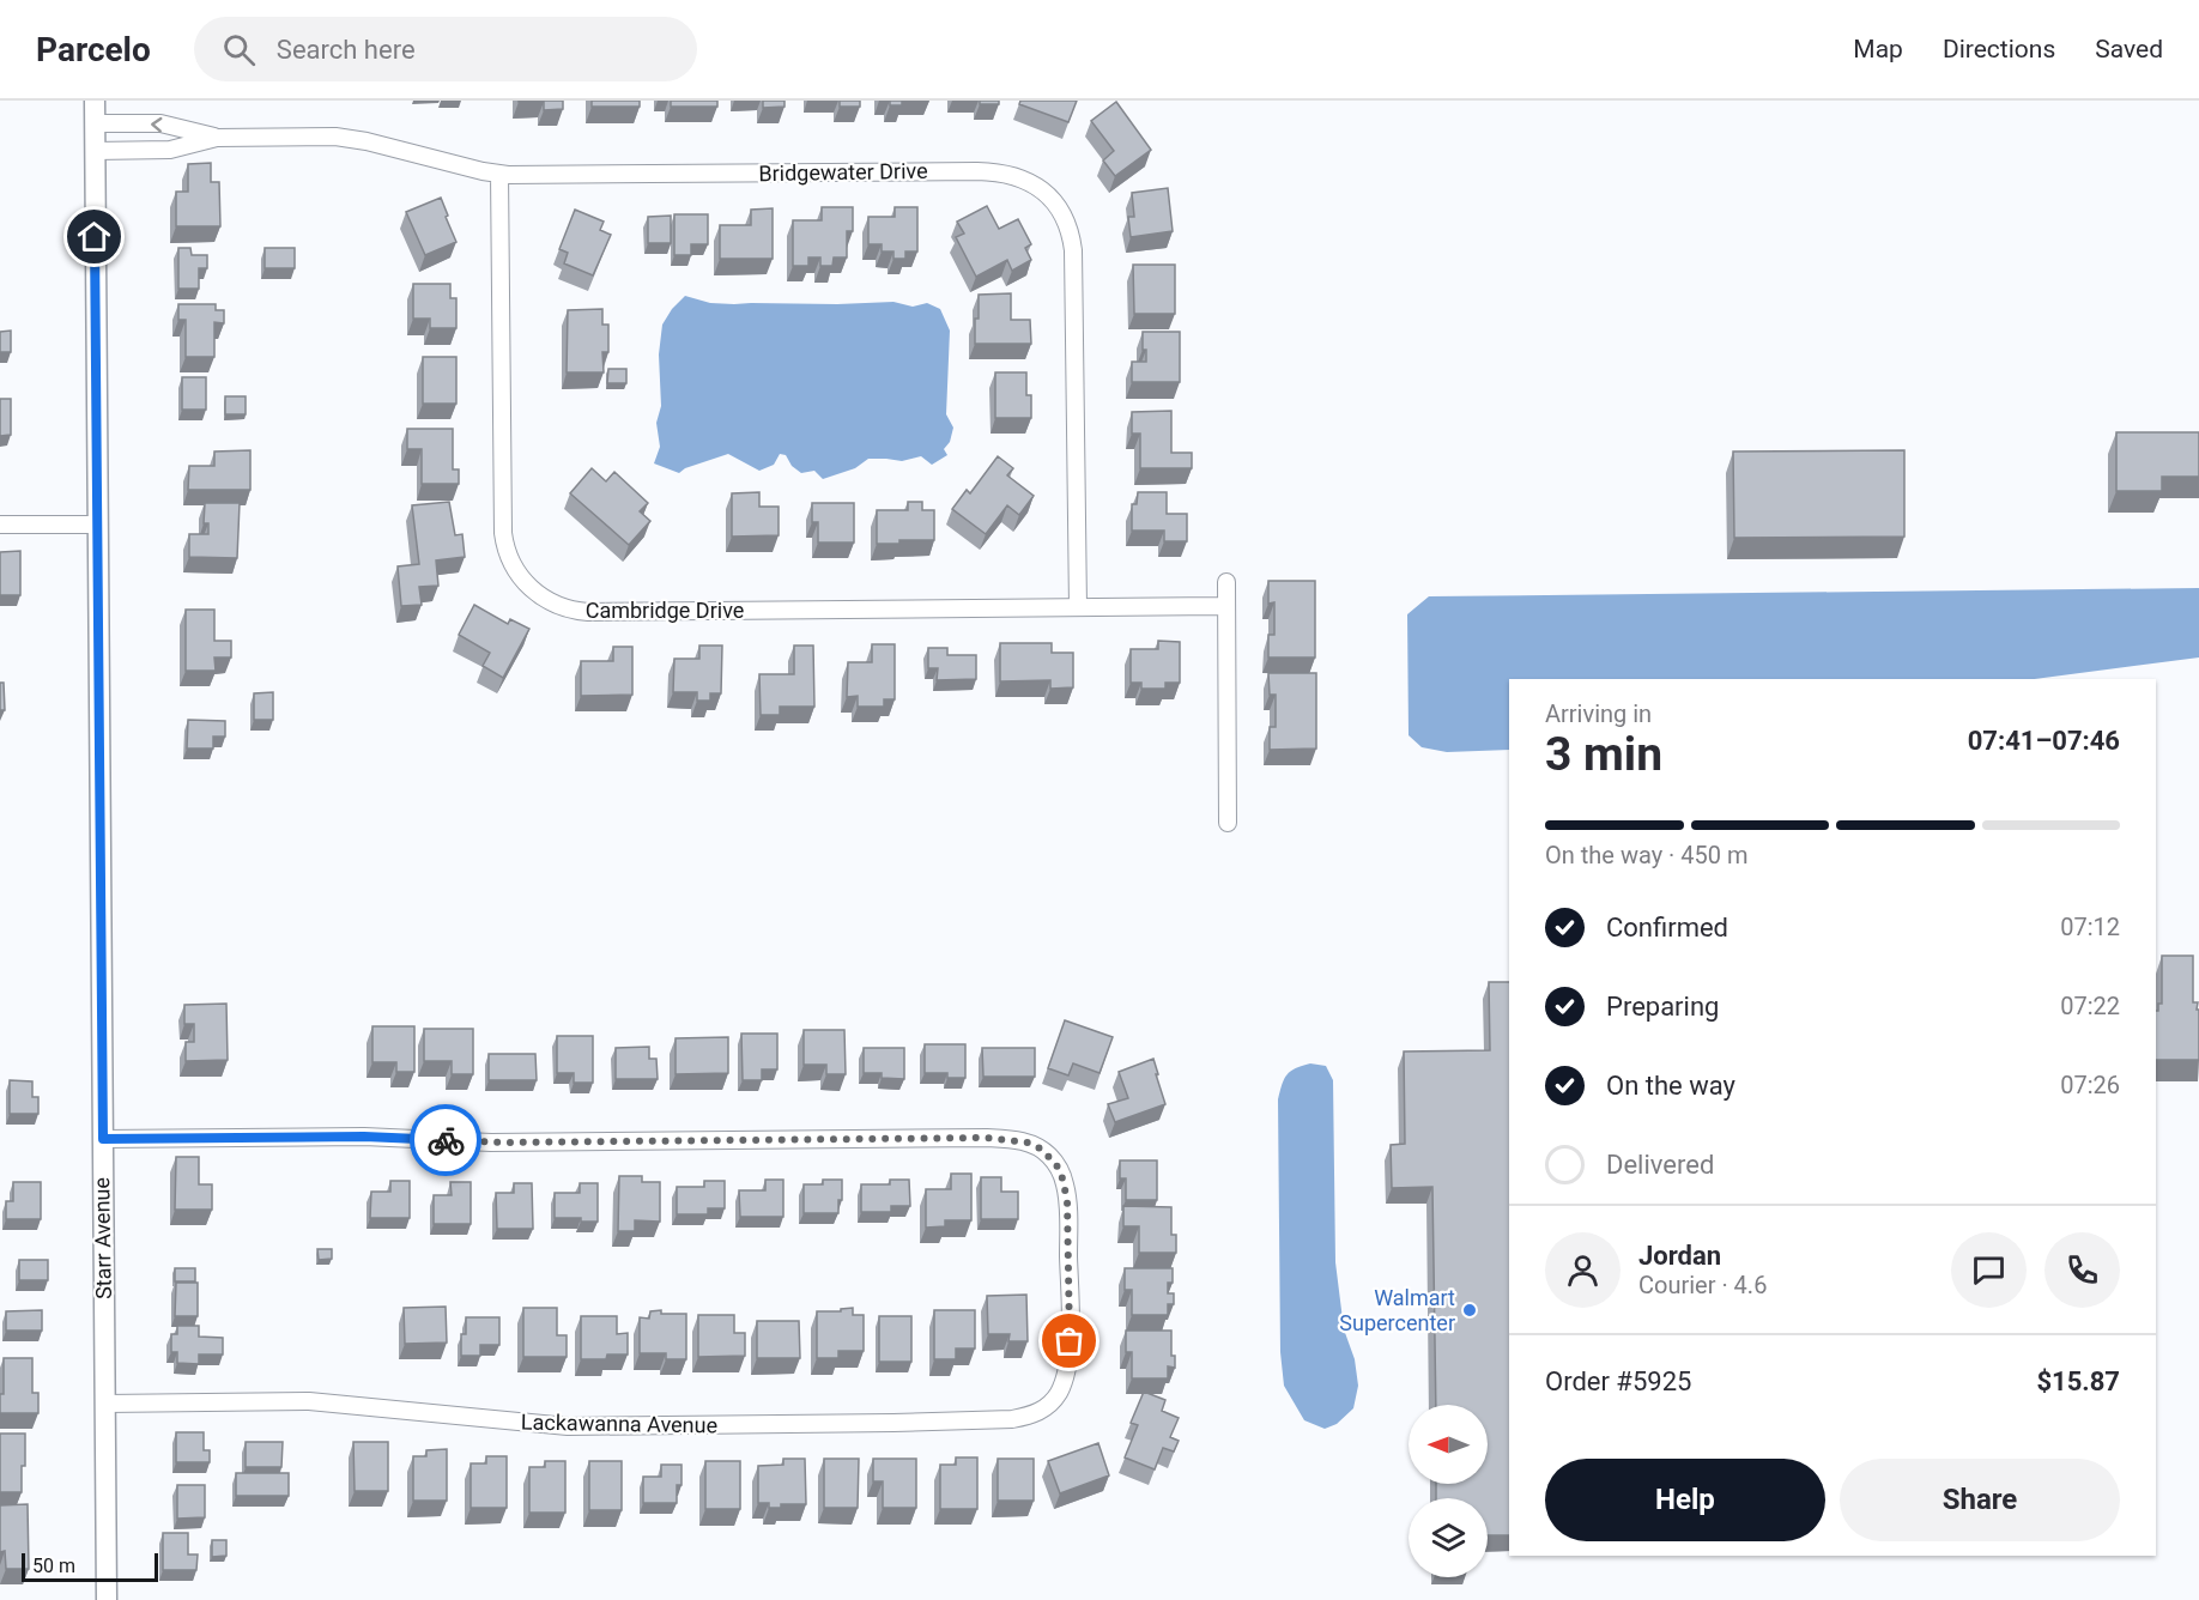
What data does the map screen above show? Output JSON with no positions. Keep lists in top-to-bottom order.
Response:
{
  "streets": {
    "street": [
      "Bridgewater Drive",
      "Cambridge Drive",
      "Starr Avenue",
      "Lackawanna Avenue"
    ]
  },
  "crossings": [
    ["Bridgewater Drive", "Cambridge Drive"],
    ["Bridgewater Drive", "Starr Avenue"],
    ["Starr Avenue", "Lackawanna Avenue"]
  ],
  "places": ["Walmart Supercenter"],
  "scale_bar": "50 m",
  "north": "left",
  "page": {
    "header": "Parcelo",
    "search": "Search here",
    "nav": ["Map", "Directions", "Saved"],
    "heading": ["3 min", "Arriving in", "07:41–07:46"],
    "panel": [
      "Jordan",
      "Courier · 4.6",
      "Order #5925",
      "$15.87"
    ],
    "bar": "On the way · 450 m",
    "list": [
      ["Confirmed", "07:12"],
      ["Preparing", "07:22"],
      ["On the way", "07:26"],
      "Delivered"
    ],
    "buttons": ["Help", "Share"],
    "scale": "50 m"
  }
}
